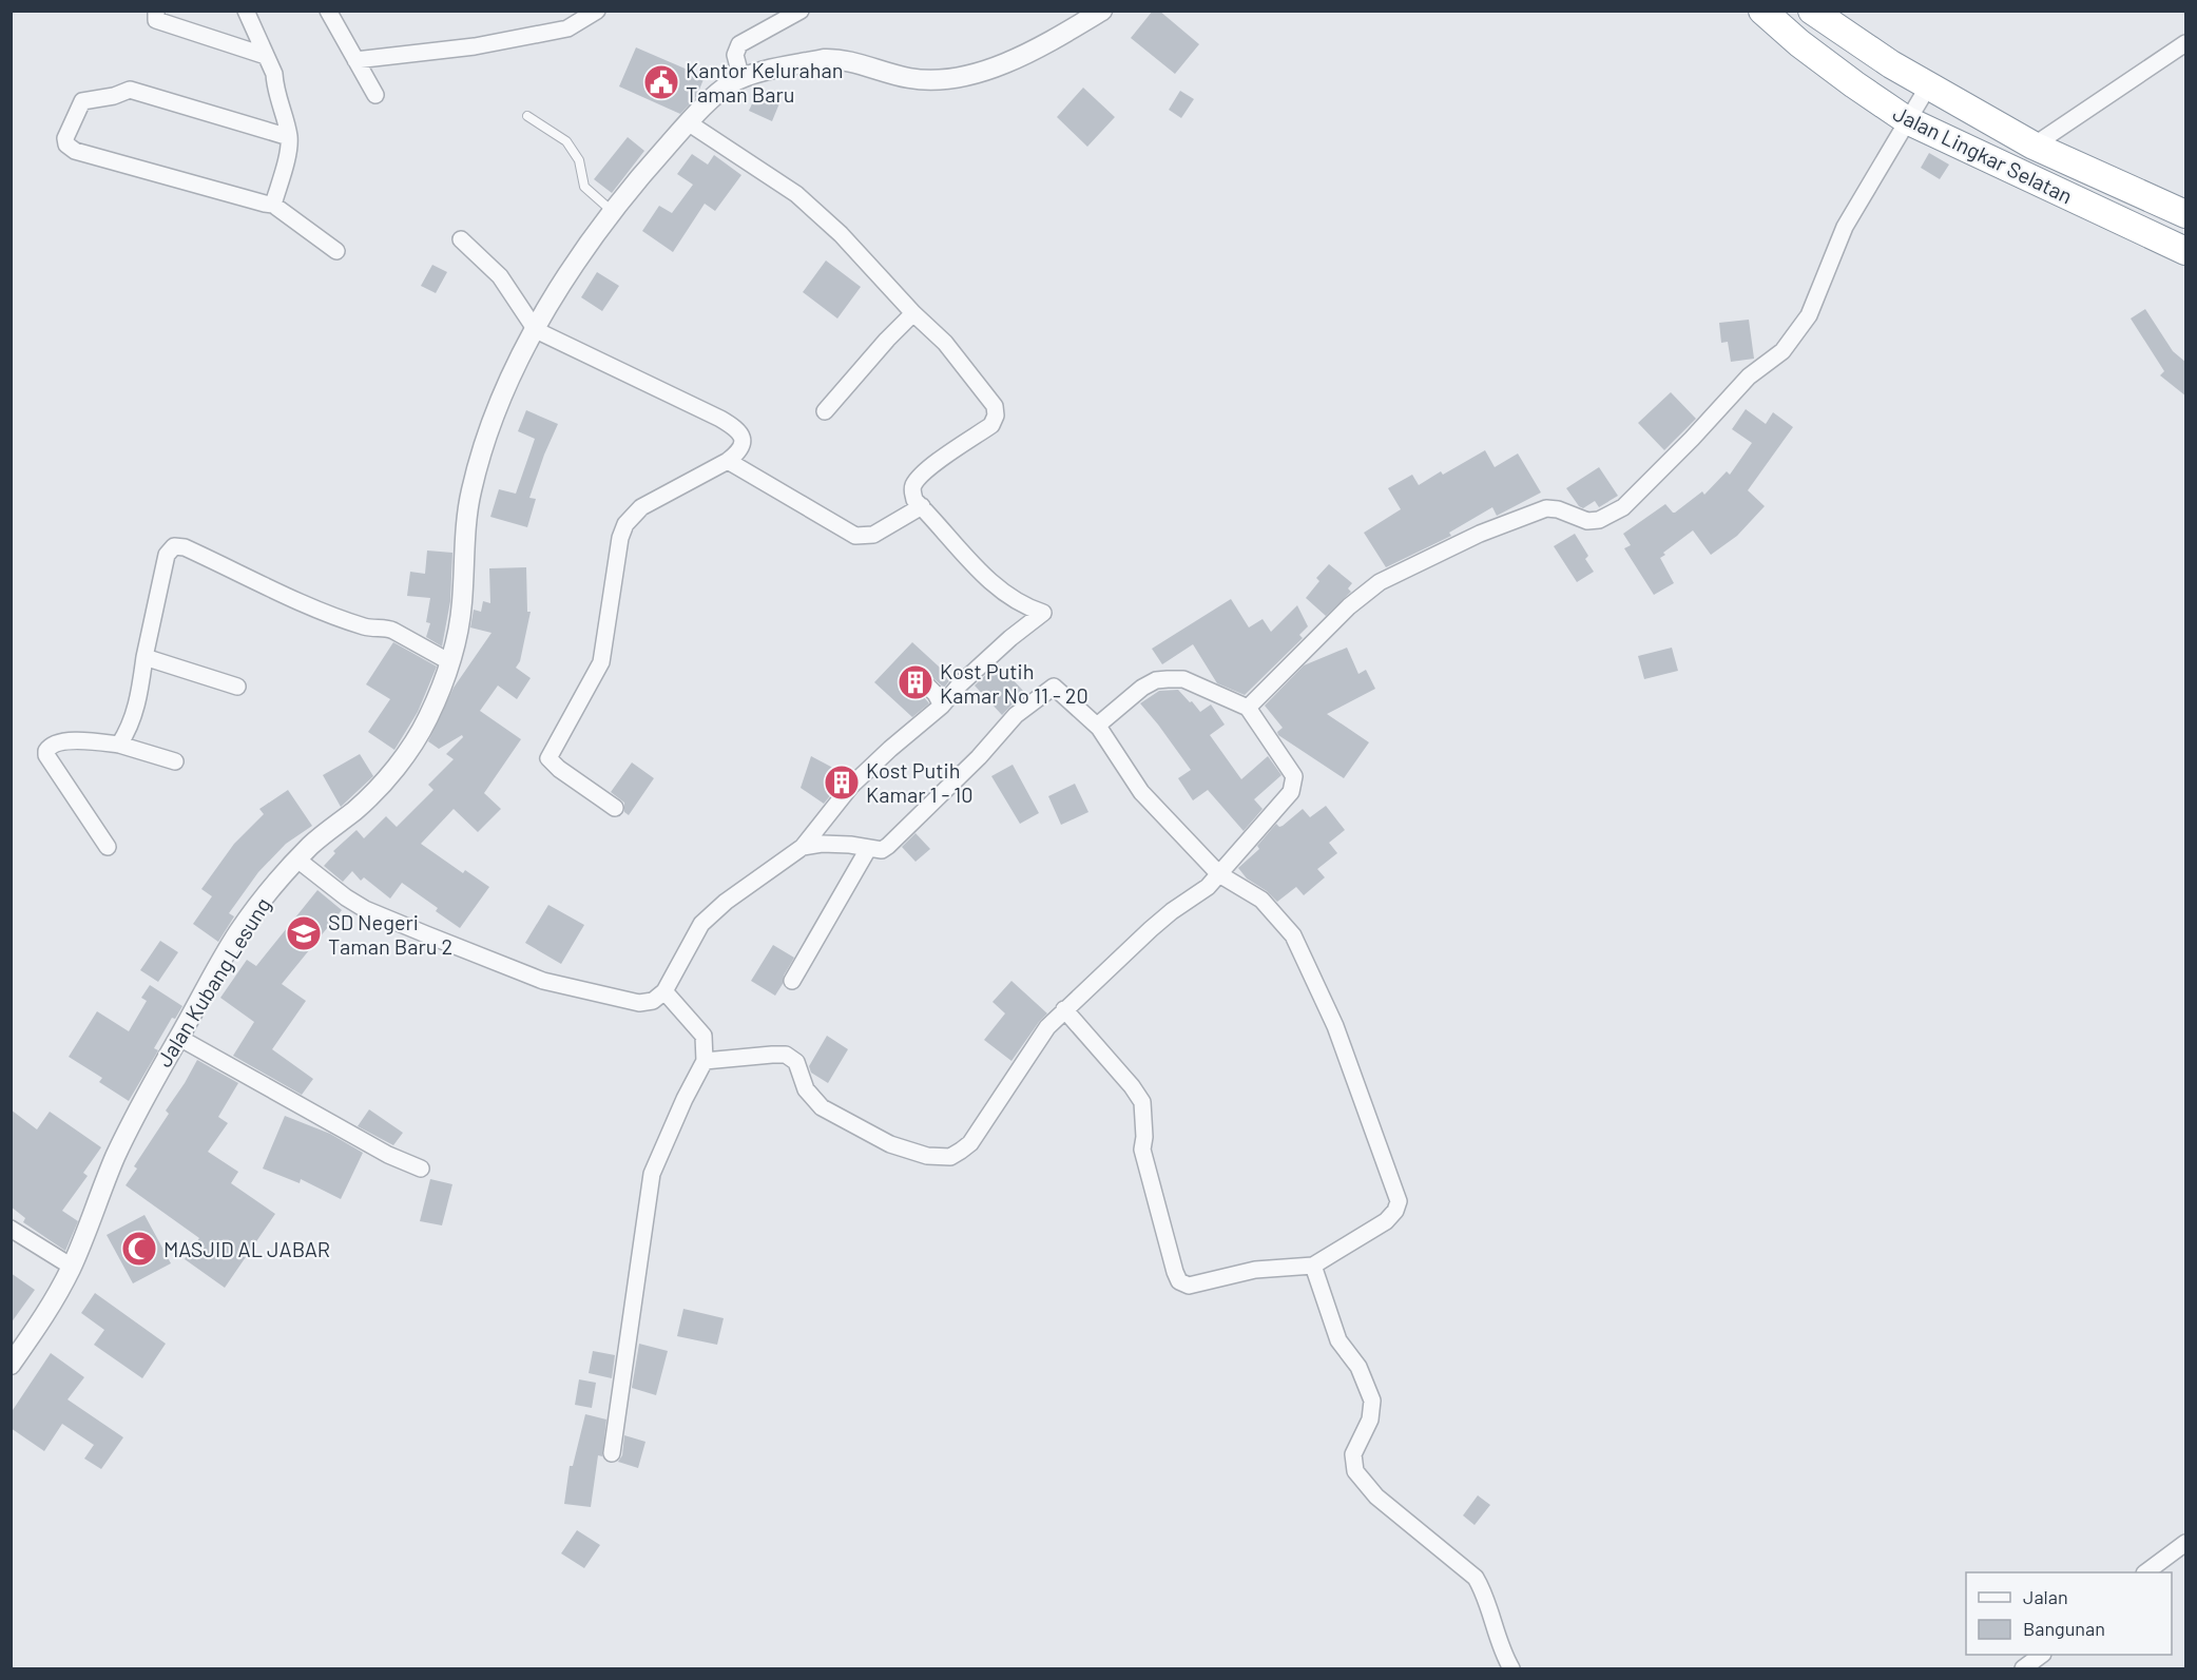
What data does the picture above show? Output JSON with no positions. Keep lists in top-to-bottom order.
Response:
{
  "streets": {
    "highway": ["Jalan Lingkar Selatan"],
    "street": ["Jalan Kubang Lesung"]
  },
  "places": {
    "public building": ["Kantor Kelurahan Taman Baru"],
    "building": ["Kost Putih Kamar No 11 - 20", "Kost Putih Kamar 1 - 10"],
    "school or university": ["SD Negeri Taman Baru 2"],
    "mosque": ["MASJID AL JABAR"]
  },
  "legend": ["Jalan", "Bangunan"]
}
